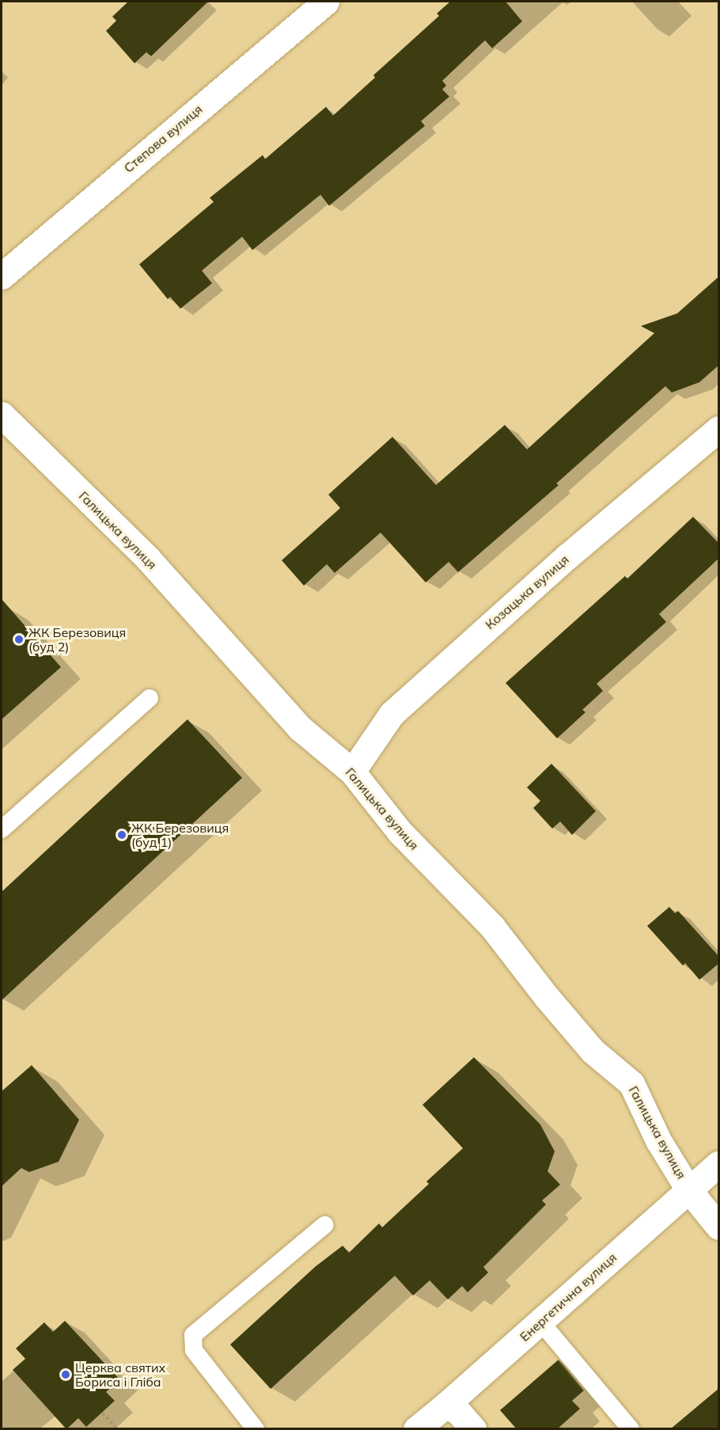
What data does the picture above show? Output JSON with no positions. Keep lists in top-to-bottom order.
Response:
{
  "streets": {
    "street": [
      "Степова вулиця",
      "Галицька вулиця",
      "Козацька вулиця",
      "Енергетична вулиця"
    ]
  },
  "crossings": [
    ["Галицька вулиця", "Козацька вулиця"],
    ["Галицька вулиця", "Енергетична вулиця"]
  ],
  "places": ["ЖК Березовиця (буд 2)", "ЖК Березовиця (буд 1)", "Церква святих Бориса і Гліба"]
}
